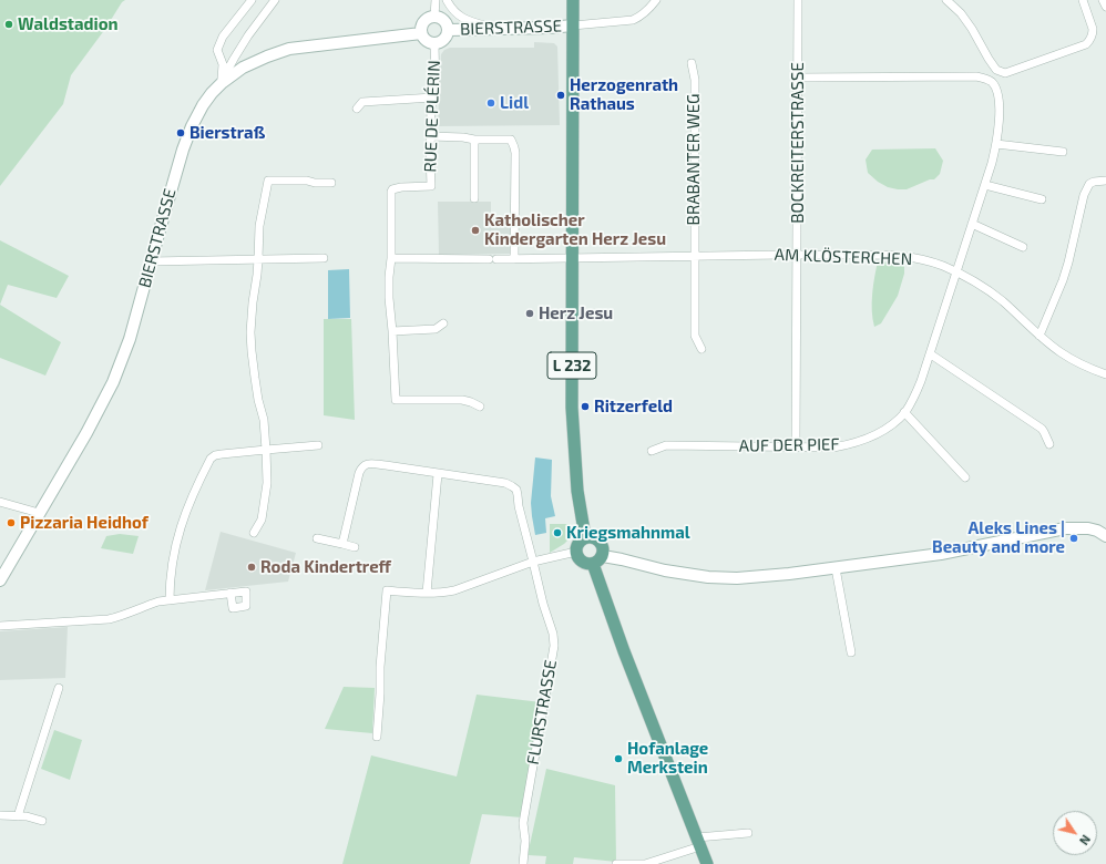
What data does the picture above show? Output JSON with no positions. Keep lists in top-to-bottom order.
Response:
{
  "streets": {
    "main road": ["BIERSTRASSE", "L 232"],
    "street": [
      "RUE DE PLÉRIN",
      "BOCKREITERSTRASSE",
      "BRABANTER WEG",
      "AM KLÖSTERCHEN",
      "AUF DER PIEF",
      "FLURSTRASSE"
    ]
  },
  "crossings": [
    ["BIERSTRASSE", "RUE DE PLÉRIN"],
    ["BIERSTRASSE", "L 232"],
    ["RUE DE PLÉRIN", "AM KLÖSTERCHEN"],
    ["BOCKREITERSTRASSE", "AM KLÖSTERCHEN"],
    ["BOCKREITERSTRASSE", "AUF DER PIEF"],
    ["BRABANTER WEG", "AM KLÖSTERCHEN"],
    ["AM KLÖSTERCHEN", "L 232"],
    ["AM KLÖSTERCHEN", "AUF DER PIEF"]
  ],
  "places": [
    "Waldstadion",
    "Herzogenrath Rathaus",
    "Lidl",
    "Bierstraß",
    "Katholischer Kindergarten Herz Jesu",
    "Herz Jesu",
    "Ritzerfeld",
    "Pizzaria Heidhof",
    "Kriegsmahnmal",
    "Aleks Lines | Beauty and more",
    "Roda Kindertreff",
    "Hofanlage Merkstein"
  ],
  "north": "bottom right"
}
